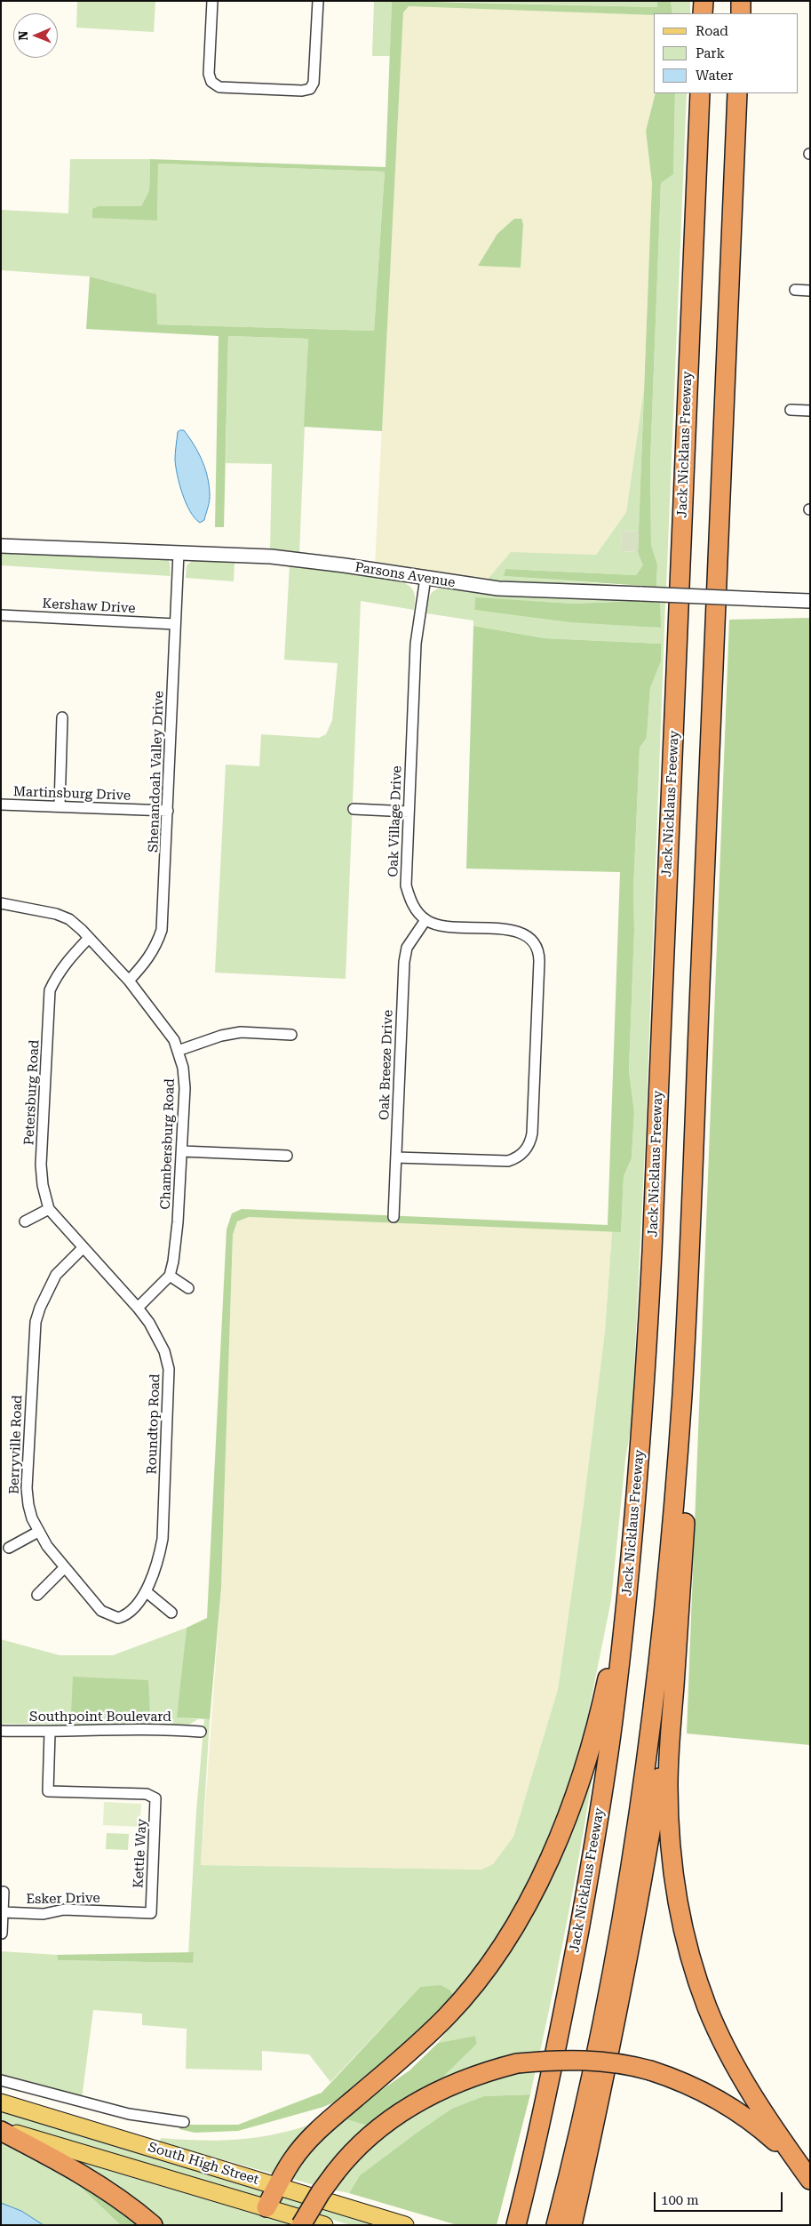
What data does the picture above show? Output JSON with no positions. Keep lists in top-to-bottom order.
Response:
{
  "streets": {
    "highway": ["Jack Nicklaus Freeway"],
    "main road": ["South High Street"],
    "street": [
      "Parsons Avenue",
      "Kershaw Drive",
      "Shenandoah Valley Drive",
      "Martinsburg Drive",
      "Oak Village Drive",
      "Oak Breeze Drive",
      "Petersburg Road",
      "Chambersburg Road",
      "Roundtop Road",
      "Berryville Road",
      "Southpoint Boulevard",
      "Kettle Way",
      "Esker Drive"
    ]
  },
  "crossings": [
    ["Parsons Avenue", "Shenandoah Valley Drive"],
    ["Parsons Avenue", "Oak Village Drive"],
    ["Kershaw Drive", "Shenandoah Valley Drive"],
    ["Shenandoah Valley Drive", "Martinsburg Drive"],
    ["Shenandoah Valley Drive", "Chambersburg Road"],
    ["Oak Village Drive", "Oak Breeze Drive"],
    ["Petersburg Road", "Chambersburg Road"],
    ["Petersburg Road", "Roundtop Road"],
    ["Petersburg Road", "Berryville Road"],
    ["Roundtop Road", "Berryville Road"],
    ["Southpoint Boulevard", "Kettle Way"],
    ["Kettle Way", "Esker Drive"]
  ],
  "legend": ["Road", "Park", "Water"],
  "scale_bar": "100 m",
  "north": "left"
}
